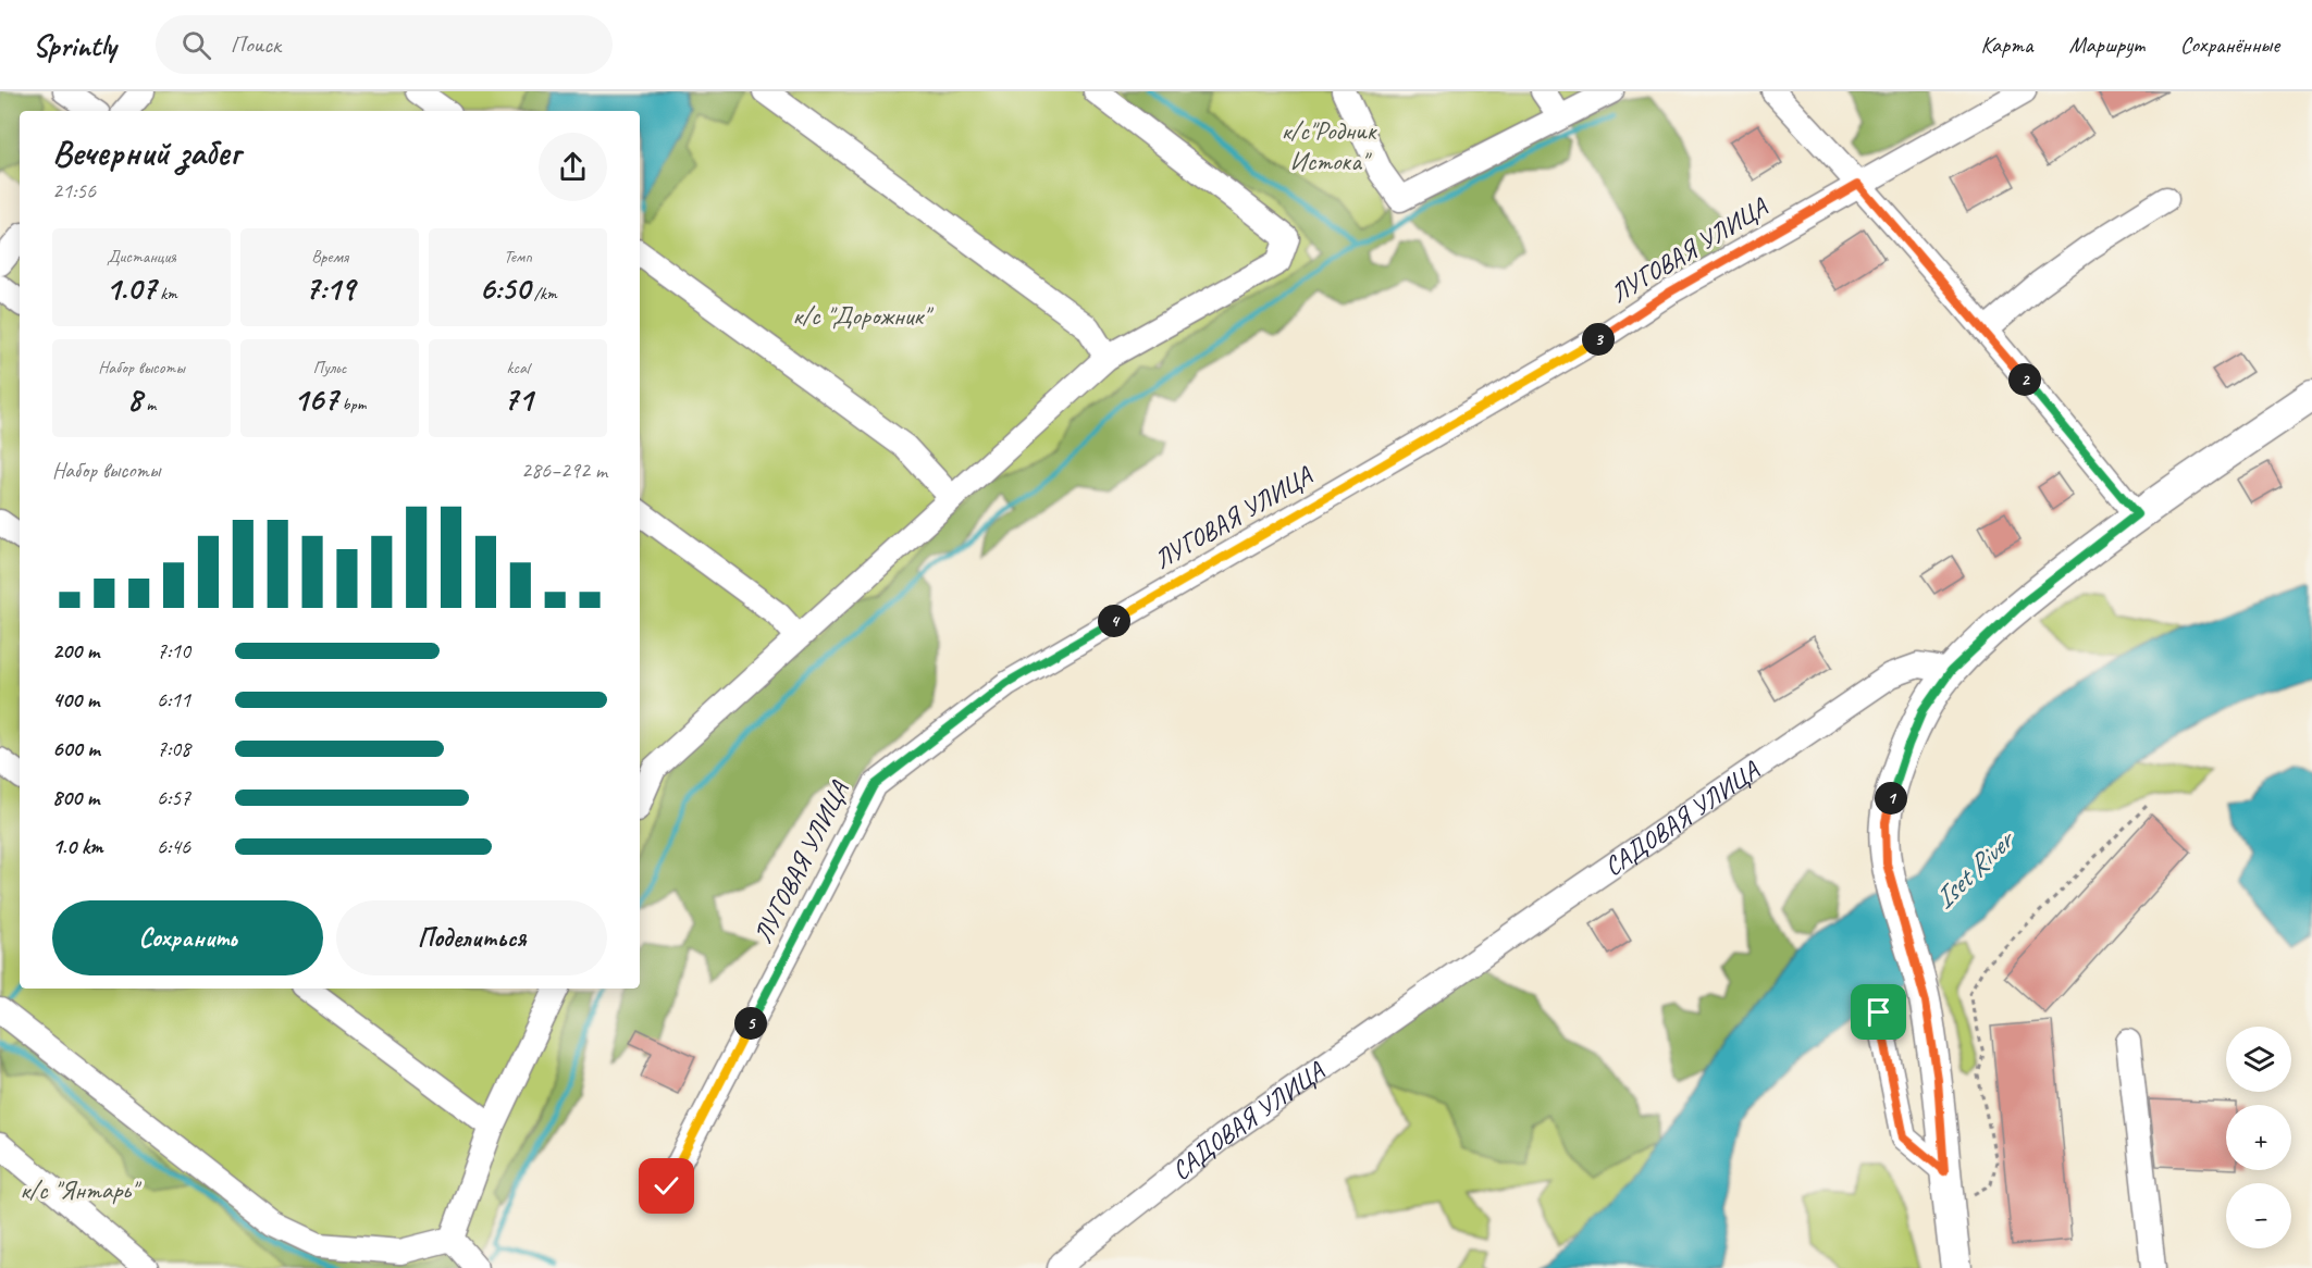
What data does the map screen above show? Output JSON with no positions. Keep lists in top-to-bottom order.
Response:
{
  "streets": {
    "street": ["ЛУГОВАЯ УЛИЦА", "САДОВАЯ УЛИЦА"]
  },
  "water": ["Iset River"],
  "parks": ["к/с\"Родник Истока\"", "к/с \"Дорожник\"", "к/с \"Янтарь\""],
  "page": {
    "header": "Sprintly",
    "search": "Поиск",
    "nav": ["Карта", "Маршрут", "Сохранённые"],
    "heading": ["Вечерний забег", "21:56"],
    "stats": [
      ["Дистанция", "1.07 km"],
      ["Время", "7:19"],
      ["Темп", "6:50 /km"],
      ["Набор высоты", "8 m"],
      ["Пульс", "167 bpm"],
      ["kcal", "71"]
    ],
    "pins": [
      "3",
      "2",
      "4",
      "1",
      "5"
    ],
    "chart": ["Набор высоты", "286–292 m"],
    "list": [
      {
        "name": "200 m",
        "note": "7:10"
      },
      {
        "name": "400 m",
        "note": "6:11"
      },
      {
        "name": "600 m",
        "note": "7:08"
      },
      {
        "name": "800 m",
        "note": "6:57"
      },
      {
        "name": "1.0 km",
        "note": "6:46"
      }
    ],
    "buttons": ["Сохранить", "Поделиться"],
    "map_buttons": ["+", "−"]
  }
}
